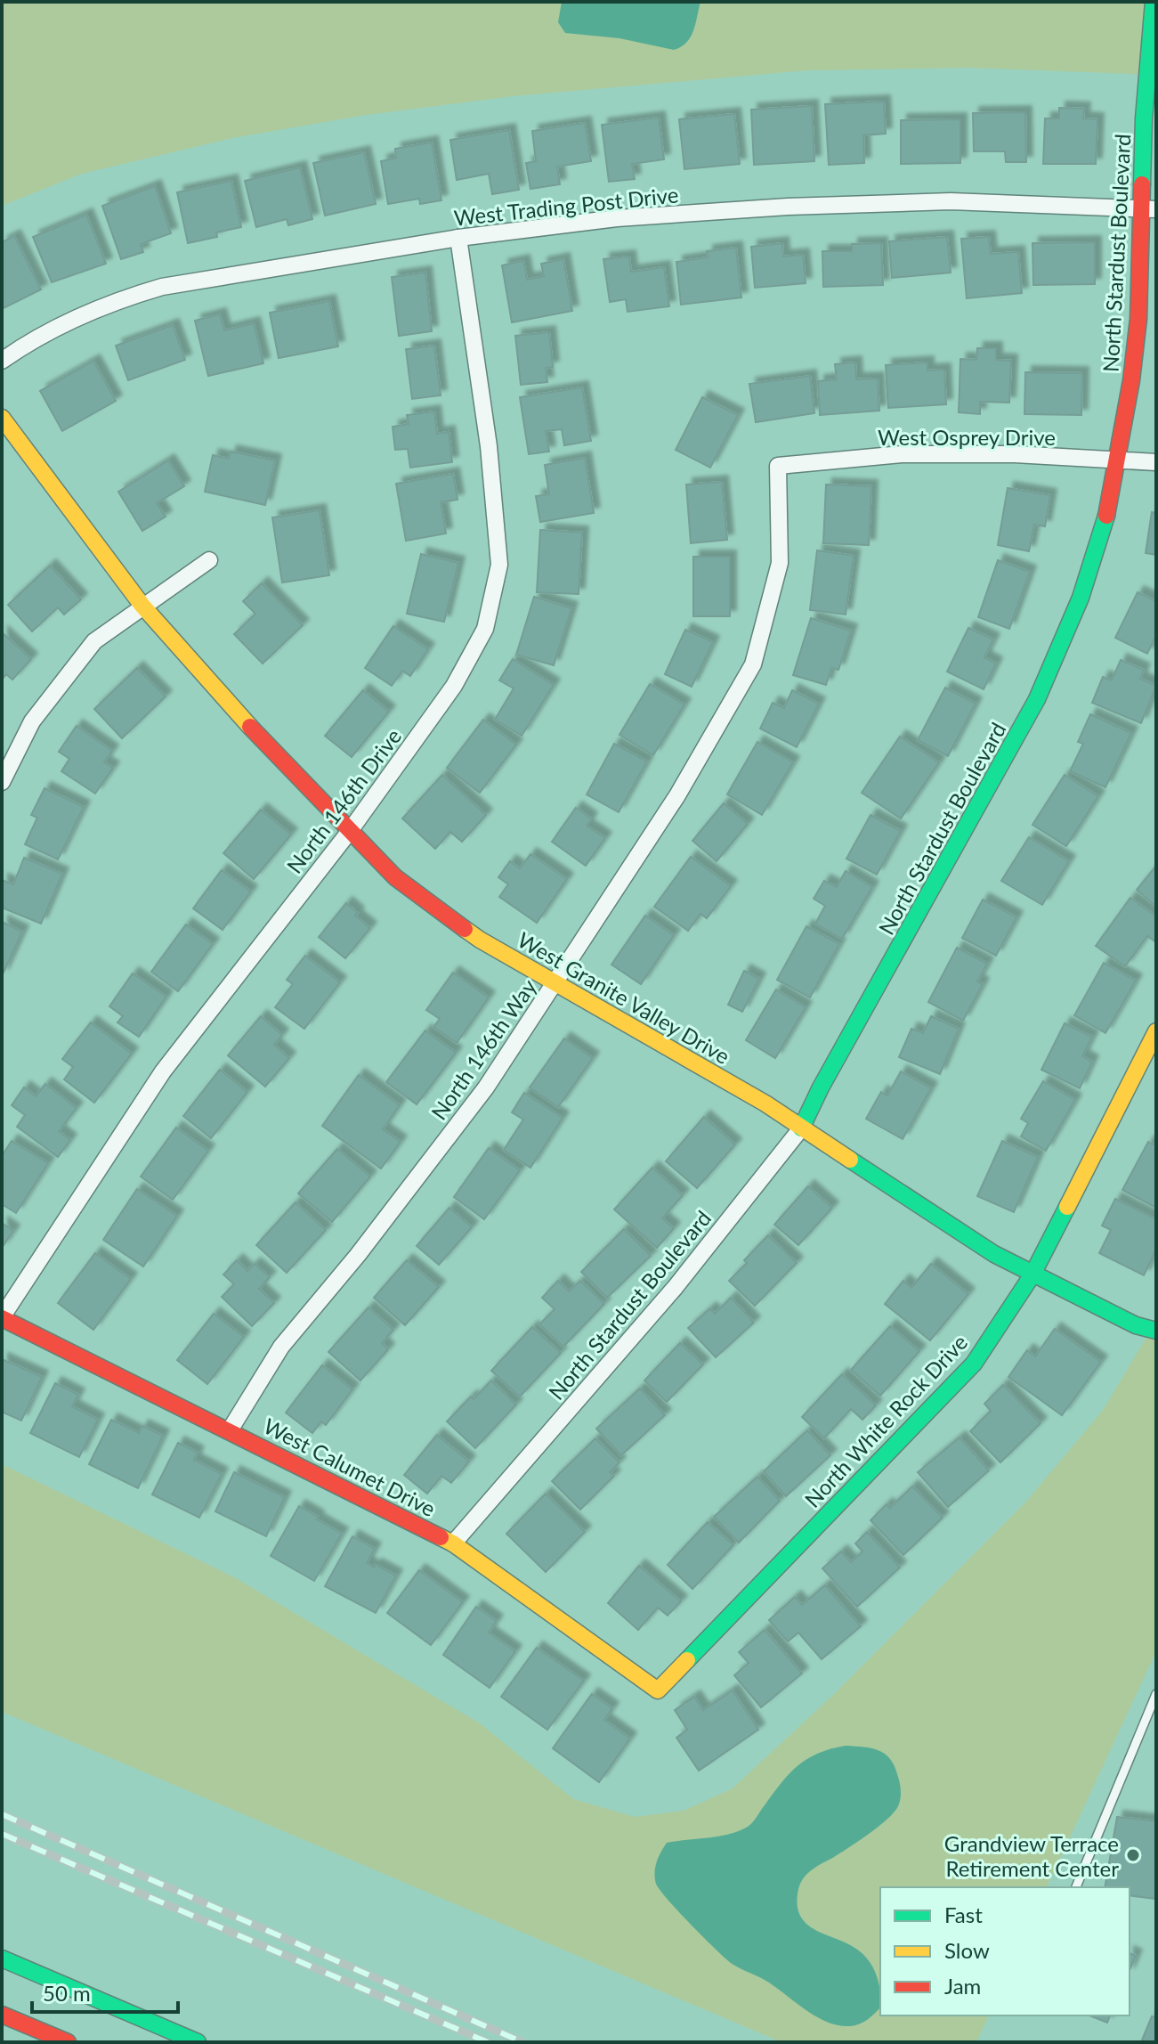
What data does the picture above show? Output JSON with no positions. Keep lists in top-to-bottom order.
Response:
{
  "streets": {
    "main road": [
      "North Stardust Boulevard",
      "West Granite Valley Drive",
      "North White Rock Drive",
      "West Calumet Drive"
    ],
    "street": [
      "West Trading Post Drive",
      "West Osprey Drive",
      "North 146th Drive",
      "North 146th Way"
    ]
  },
  "crossings": [
    ["West Trading Post Drive", "North Stardust Boulevard"],
    ["West Trading Post Drive", "North 146th Drive"],
    ["North Stardust Boulevard", "West Osprey Drive"],
    ["North Stardust Boulevard", "West Granite Valley Drive"],
    ["North Stardust Boulevard", "West Calumet Drive"],
    ["West Osprey Drive", "North 146th Way"],
    ["North 146th Drive", "West Granite Valley Drive"],
    ["North 146th Drive", "West Calumet Drive"],
    ["West Granite Valley Drive", "North 146th Way"],
    ["West Granite Valley Drive", "North White Rock Drive"],
    ["North 146th Way", "West Calumet Drive"],
    ["North White Rock Drive", "West Calumet Drive"]
  ],
  "places": ["Grandview Terrace Retirement Center"],
  "legend": ["Fast", "Slow", "Jam"],
  "scale_bar": "50 m"
}
